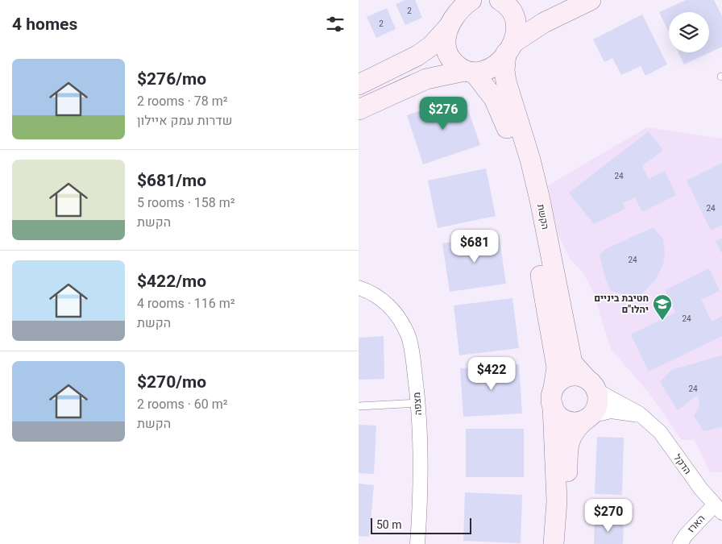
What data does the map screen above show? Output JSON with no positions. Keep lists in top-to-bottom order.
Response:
{
  "streets": {
    "street": [
      "הקשת",
      "מצפה",
      "הדקל",
      "הארז"
    ]
  },
  "crossings": [
    ["הקשת", "הדקל"],
    ["הדקל", "הארז"]
  ],
  "places": {
    "school or university": ["חטיבת ביניים יהלו\"ם"]
  },
  "house_numbers": [
    "2",
    "2",
    "24",
    "24",
    "24",
    "24",
    "24"
  ],
  "scale_bar": "50 m",
  "page": {
    "heading": "4 homes",
    "list": [
      {
        "name": "$276/mo",
        "note": "2 rooms · 78 m² · שדרות עמק איילון"
      },
      {
        "name": "$681/mo",
        "note": "5 rooms · 158 m² · הקשת"
      },
      {
        "name": "$422/mo",
        "note": "4 rooms · 116 m² · הקשת"
      },
      {
        "name": "$270/mo",
        "note": "2 rooms · 60 m² · הקשת"
      }
    ],
    "price": [
      "$276",
      "$681",
      "$422",
      "$270"
    ],
    "scale": "50 m"
  }
}
